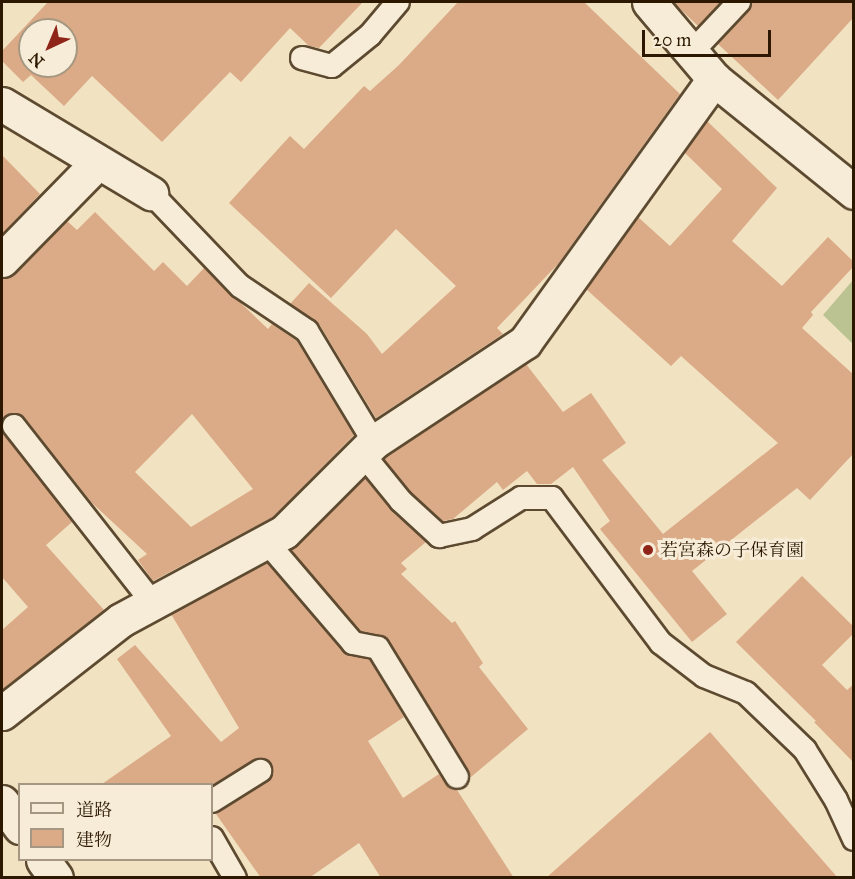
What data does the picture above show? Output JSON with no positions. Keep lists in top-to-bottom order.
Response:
{
  "places": ["若宮森の子保育園"],
  "legend": ["道路", "建物"],
  "scale_bar": "20 m",
  "north": "bottom left"
}
